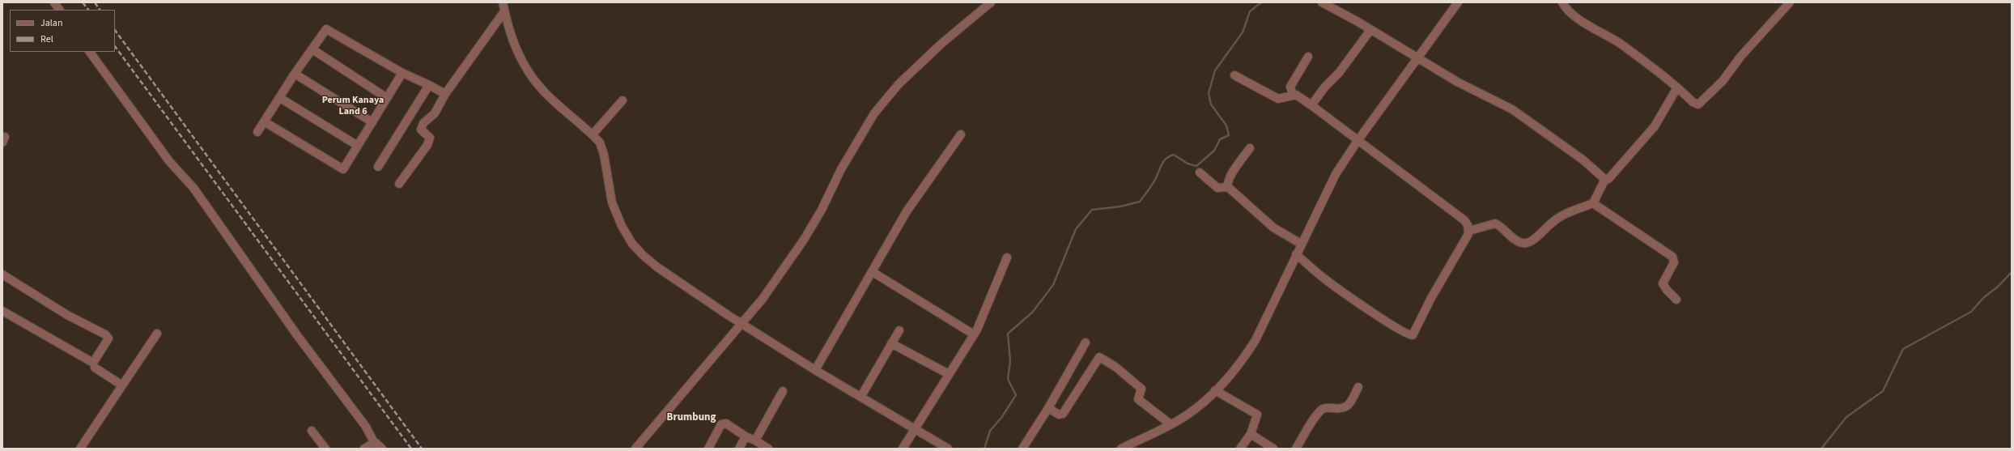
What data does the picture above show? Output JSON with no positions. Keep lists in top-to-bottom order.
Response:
{
  "districts": ["Perum Kanaya Land 6", "Brumbung"],
  "legend": ["Jalan", "Rel"]
}
